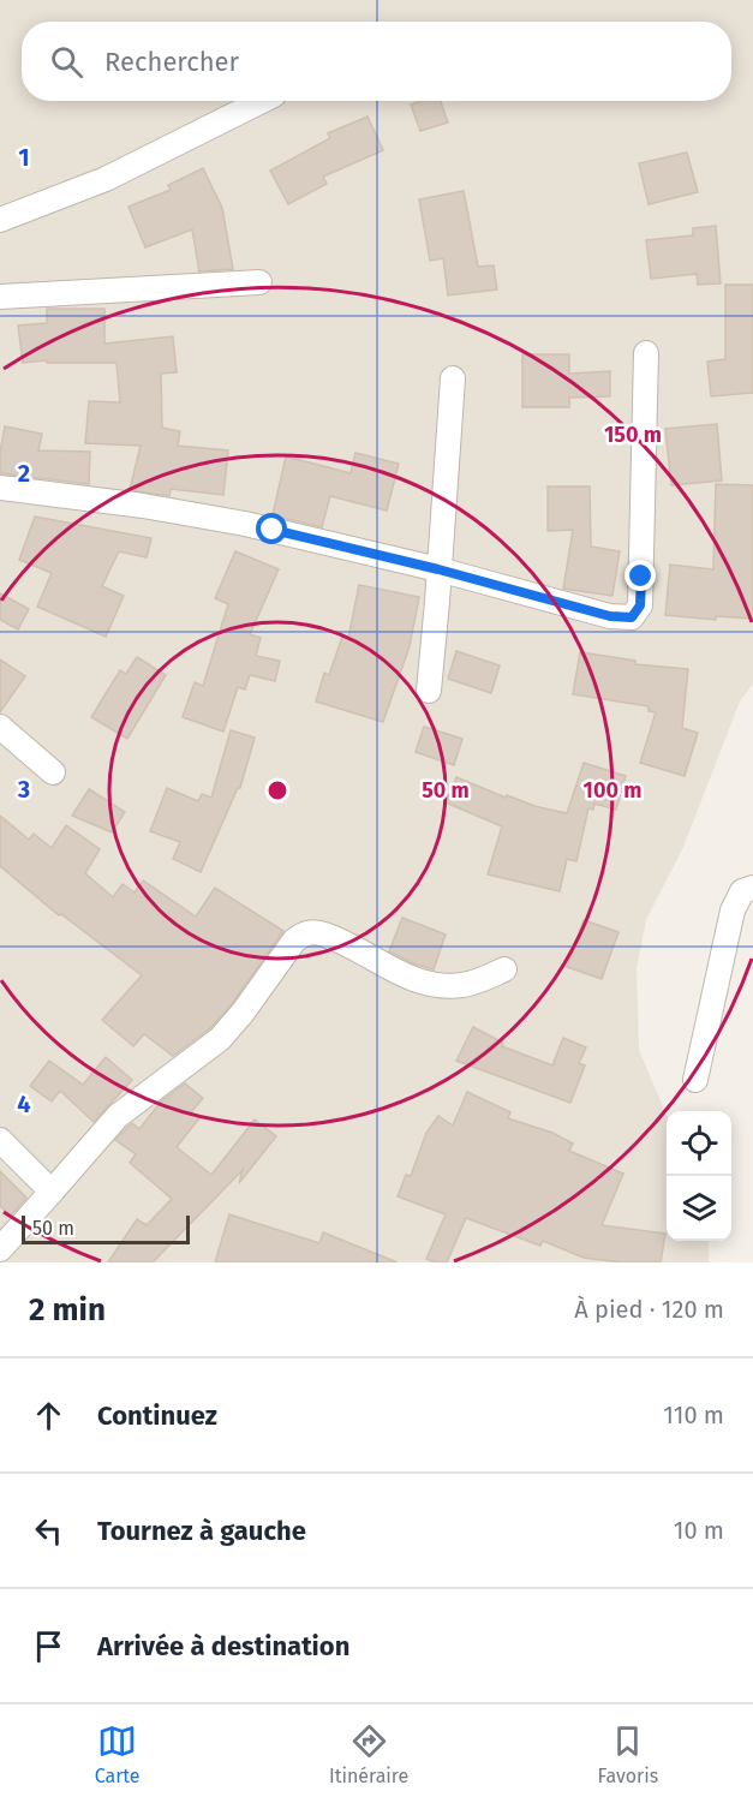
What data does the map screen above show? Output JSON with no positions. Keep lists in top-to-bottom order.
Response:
{
  "scale_bar": "50 m",
  "page": {
    "search": "Rechercher",
    "scale": "50 m",
    "heading": ["2 min", "À pied · 120 m"],
    "list": [
      ["Continuez", "110 m"],
      ["Tournez à gauche", "10 m"],
      "Arrivée à destination"
    ],
    "nav": ["Carte", "Itinéraire", "Favoris"]
  },
  "grid": {
    "rows": [
      "1",
      "2",
      "3",
      "4"
    ]
  },
  "rings": ["150 m", "50 m", "100 m"]
}
